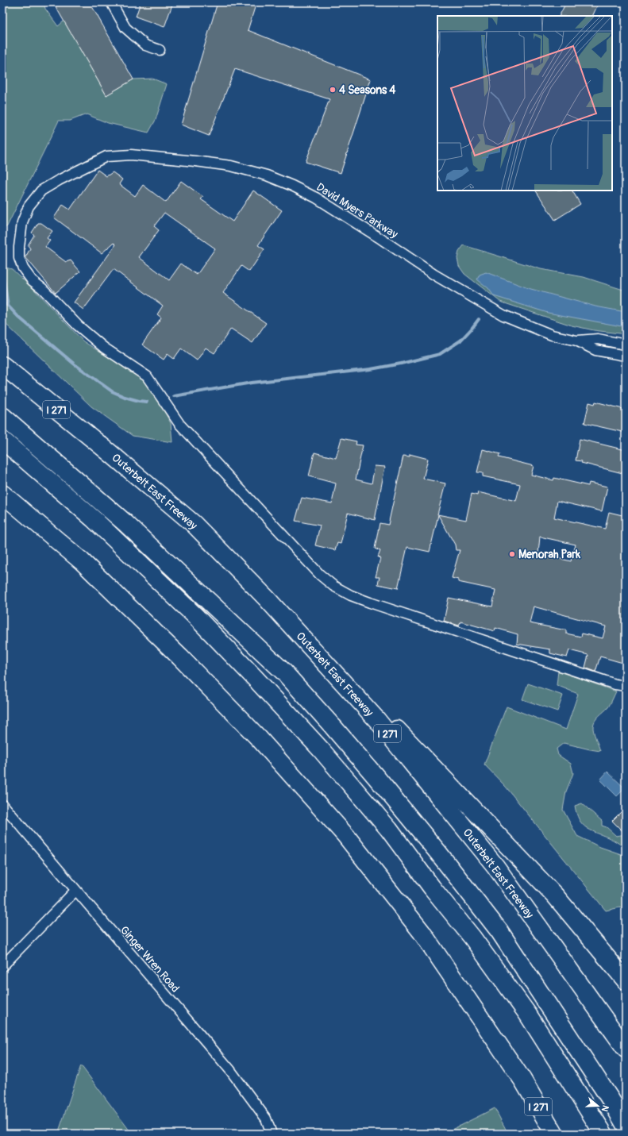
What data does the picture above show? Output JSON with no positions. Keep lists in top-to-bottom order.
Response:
{
  "streets": {
    "highway": ["I 271", "Outerbelt East Freeway"],
    "street": ["David Myers Parkway", "Ginger Wren Road"]
  },
  "places": ["4 Seasons 4", "Menorah Park"],
  "north": "right"
}
